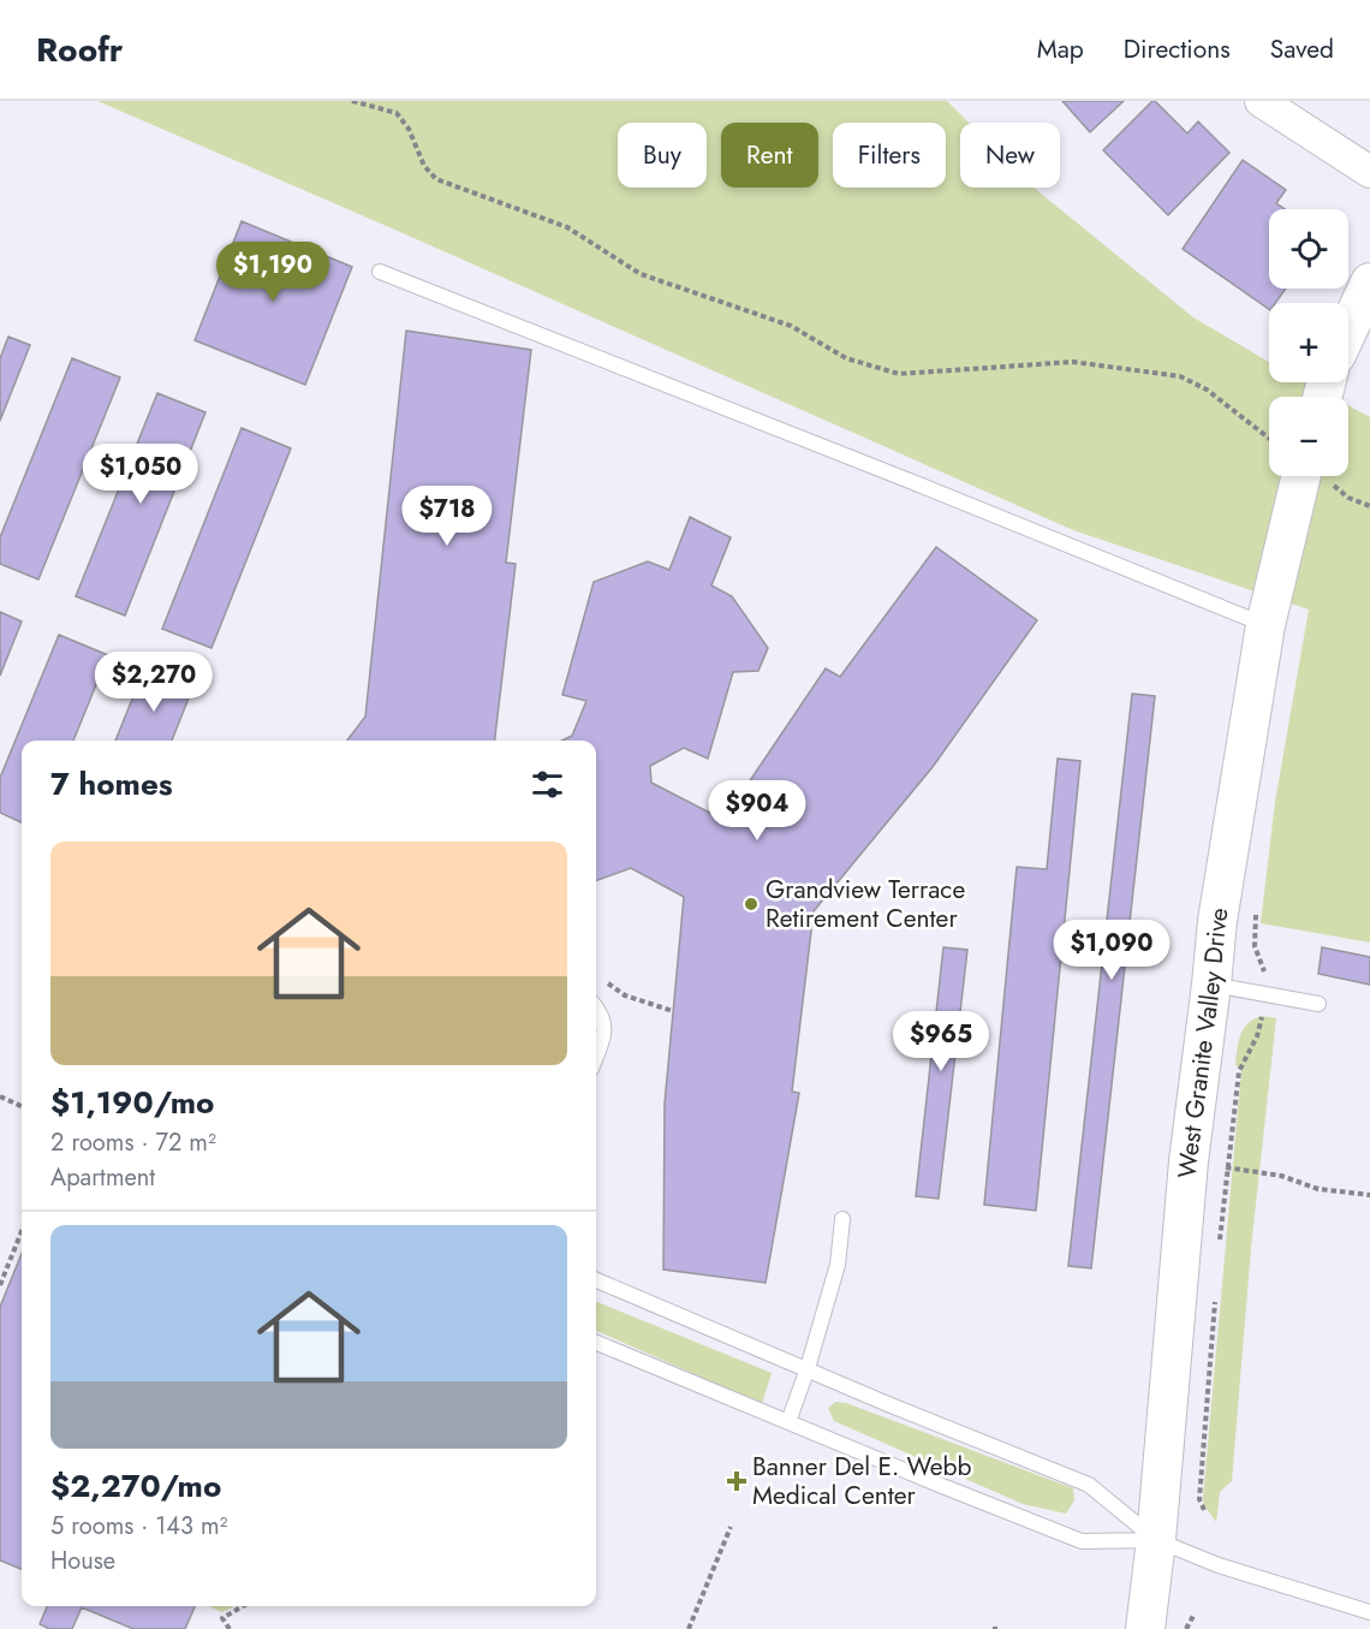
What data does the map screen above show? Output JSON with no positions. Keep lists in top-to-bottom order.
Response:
{
  "streets": {
    "street": ["West Granite Valley Drive"]
  },
  "places": {
    "other": ["Grandview Terrace Retirement Center"],
    "health": ["Banner Del E. Webb Medical Center"]
  },
  "page": {
    "header": "Roofr",
    "nav": ["Map", "Directions", "Saved"],
    "chip": [
      "Buy",
      "Rent",
      "Filters",
      "New"
    ],
    "map_buttons": ["+", "−"],
    "price": [
      "$1,190",
      "$1,050",
      "$718",
      "$2,270",
      "$904",
      "$1,090",
      "$965"
    ],
    "heading": "7 homes",
    "list": [
      {
        "name": "$1,190/mo",
        "note": "2 rooms · 72 m² · Apartment"
      },
      {
        "name": "$2,270/mo",
        "note": "5 rooms · 143 m² · House"
      }
    ]
  }
}
